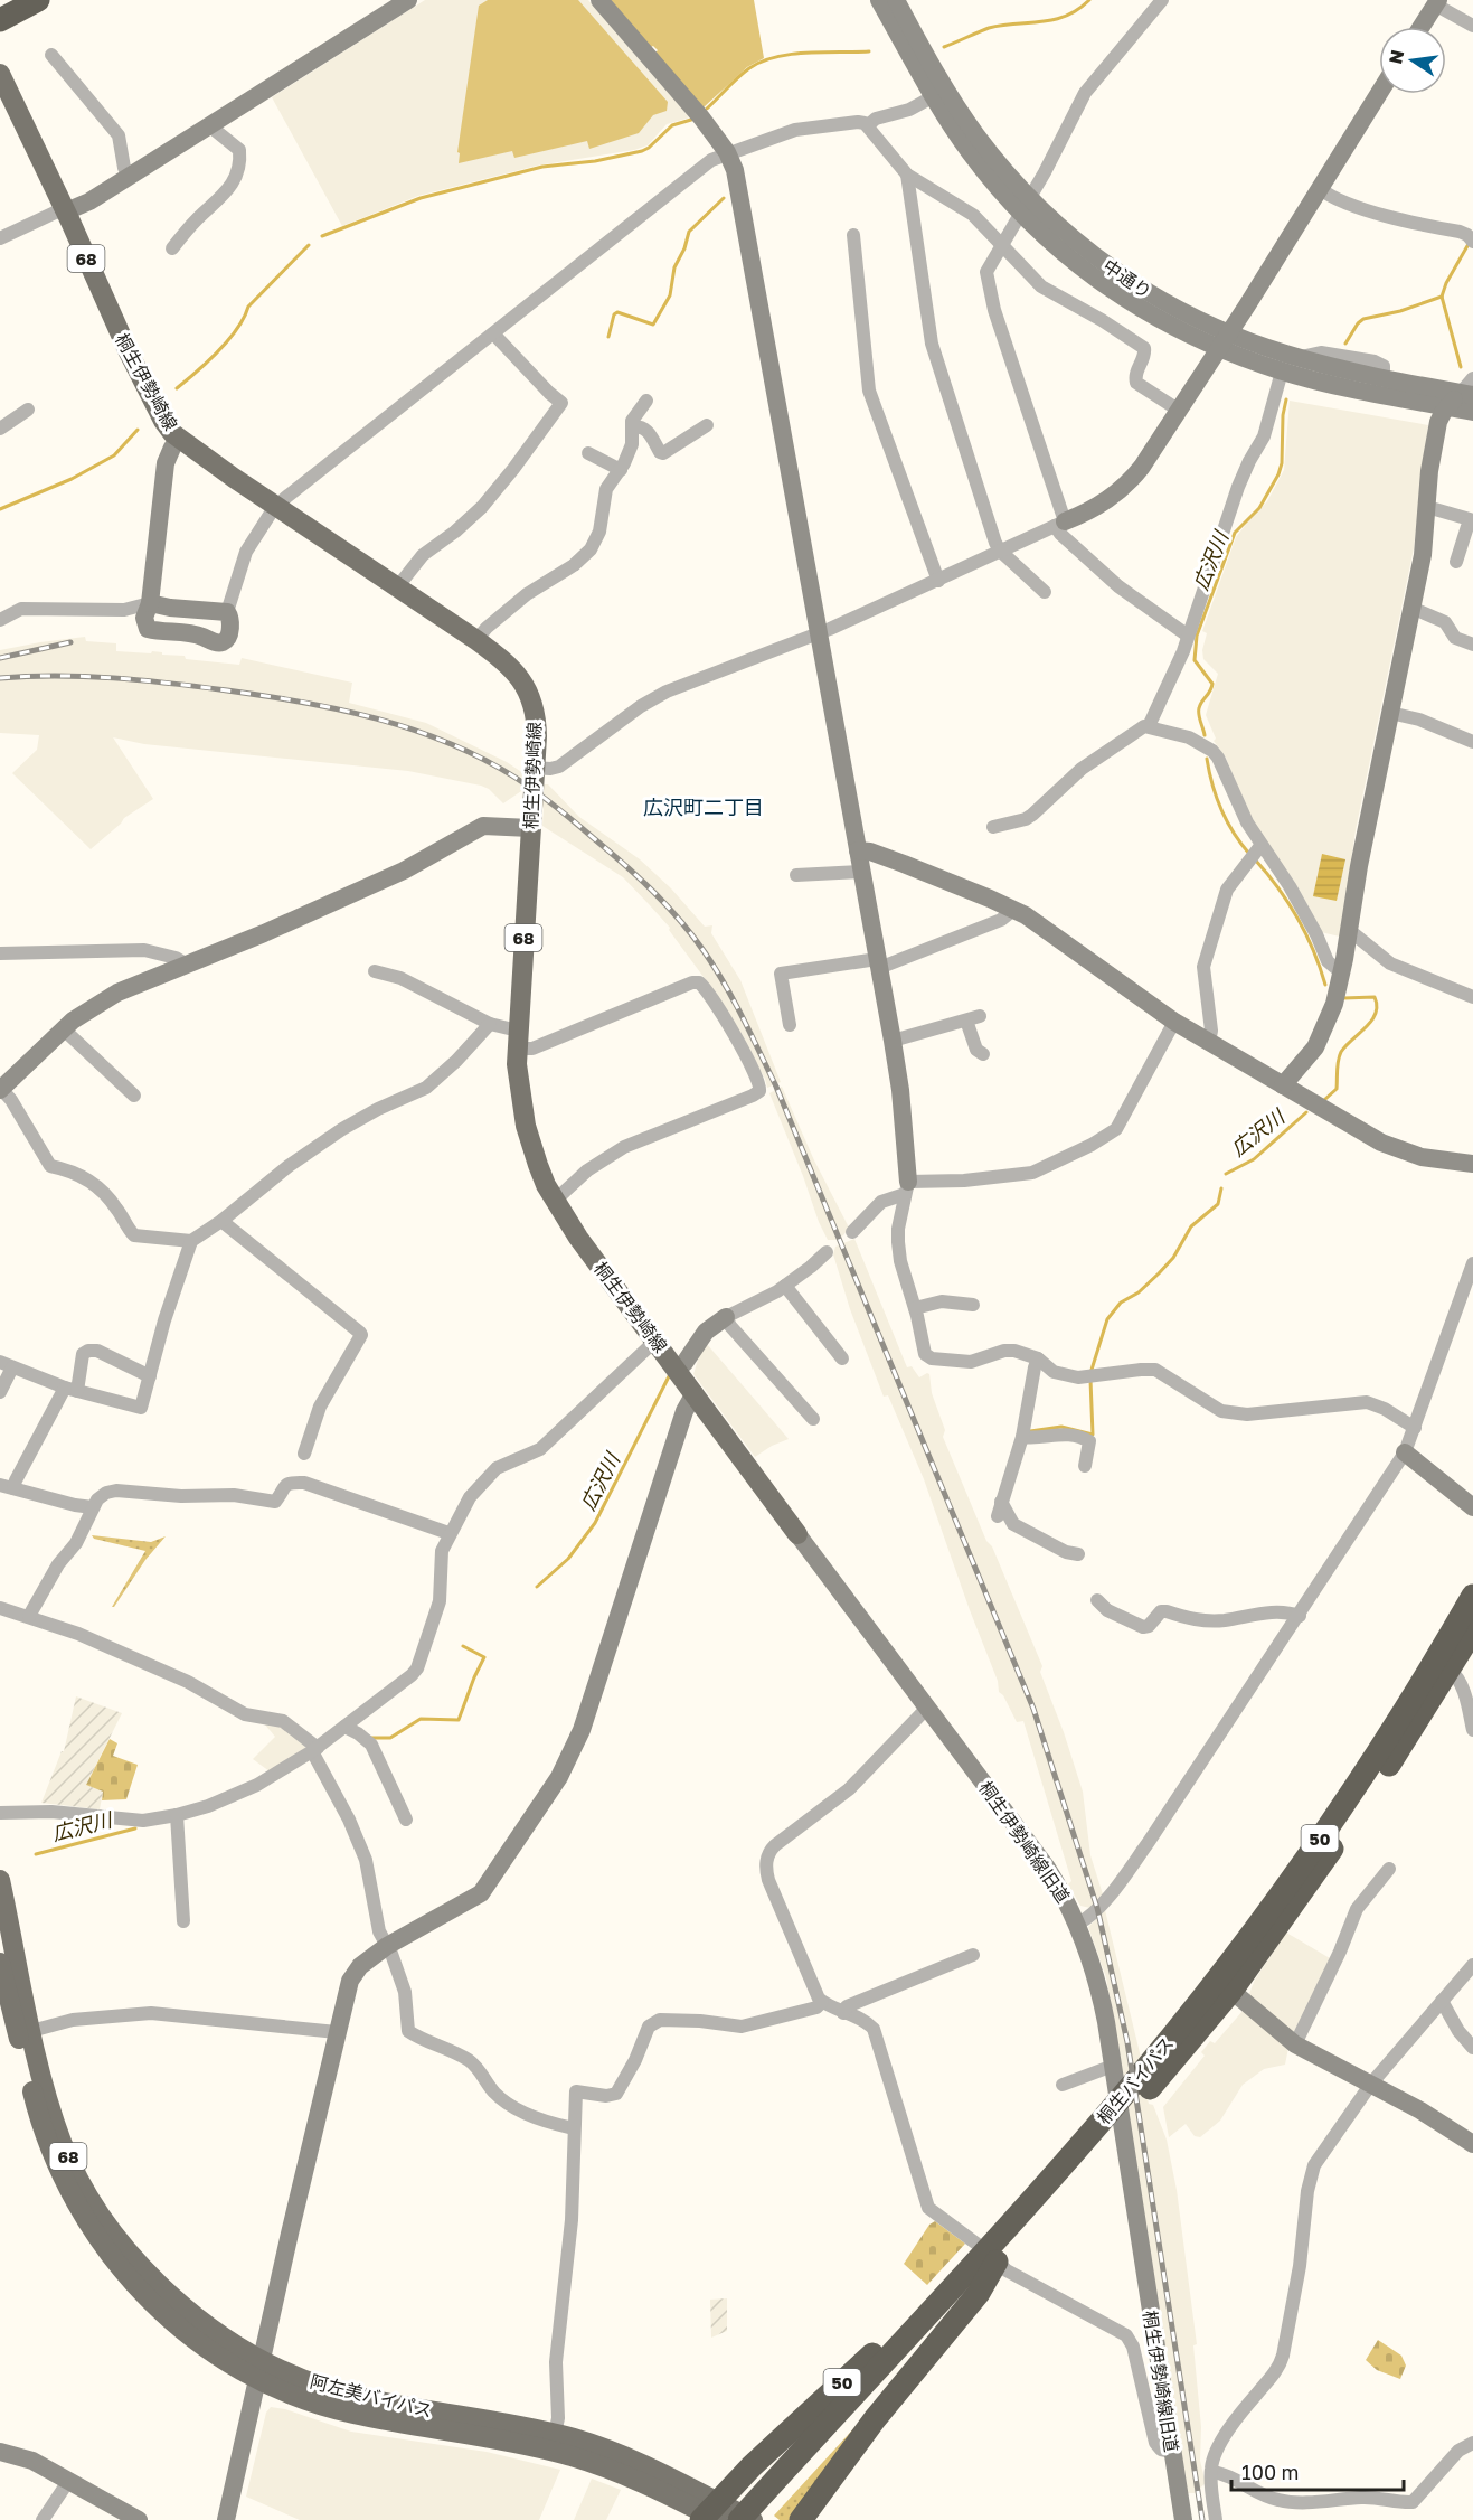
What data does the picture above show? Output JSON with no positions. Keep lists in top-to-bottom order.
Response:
{
  "streets": {
    "highway": ["50", "桐生バイパス"],
    "main road": ["68", "桐生伊勢崎線", "阿左美バイパス"],
    "street": ["中通り", "桐生伊勢崎線旧道"]
  },
  "crossings": [
    ["桐生伊勢崎線", "桐生伊勢崎線旧道"],
    ["50", "桐生バイパス"],
    ["50", "阿左美バイパス"],
    ["桐生バイパス", "阿左美バイパス"]
  ],
  "districts": ["広沢町二丁目"],
  "water": ["広沢川"],
  "scale_bar": "100 m",
  "north": "left"
}
